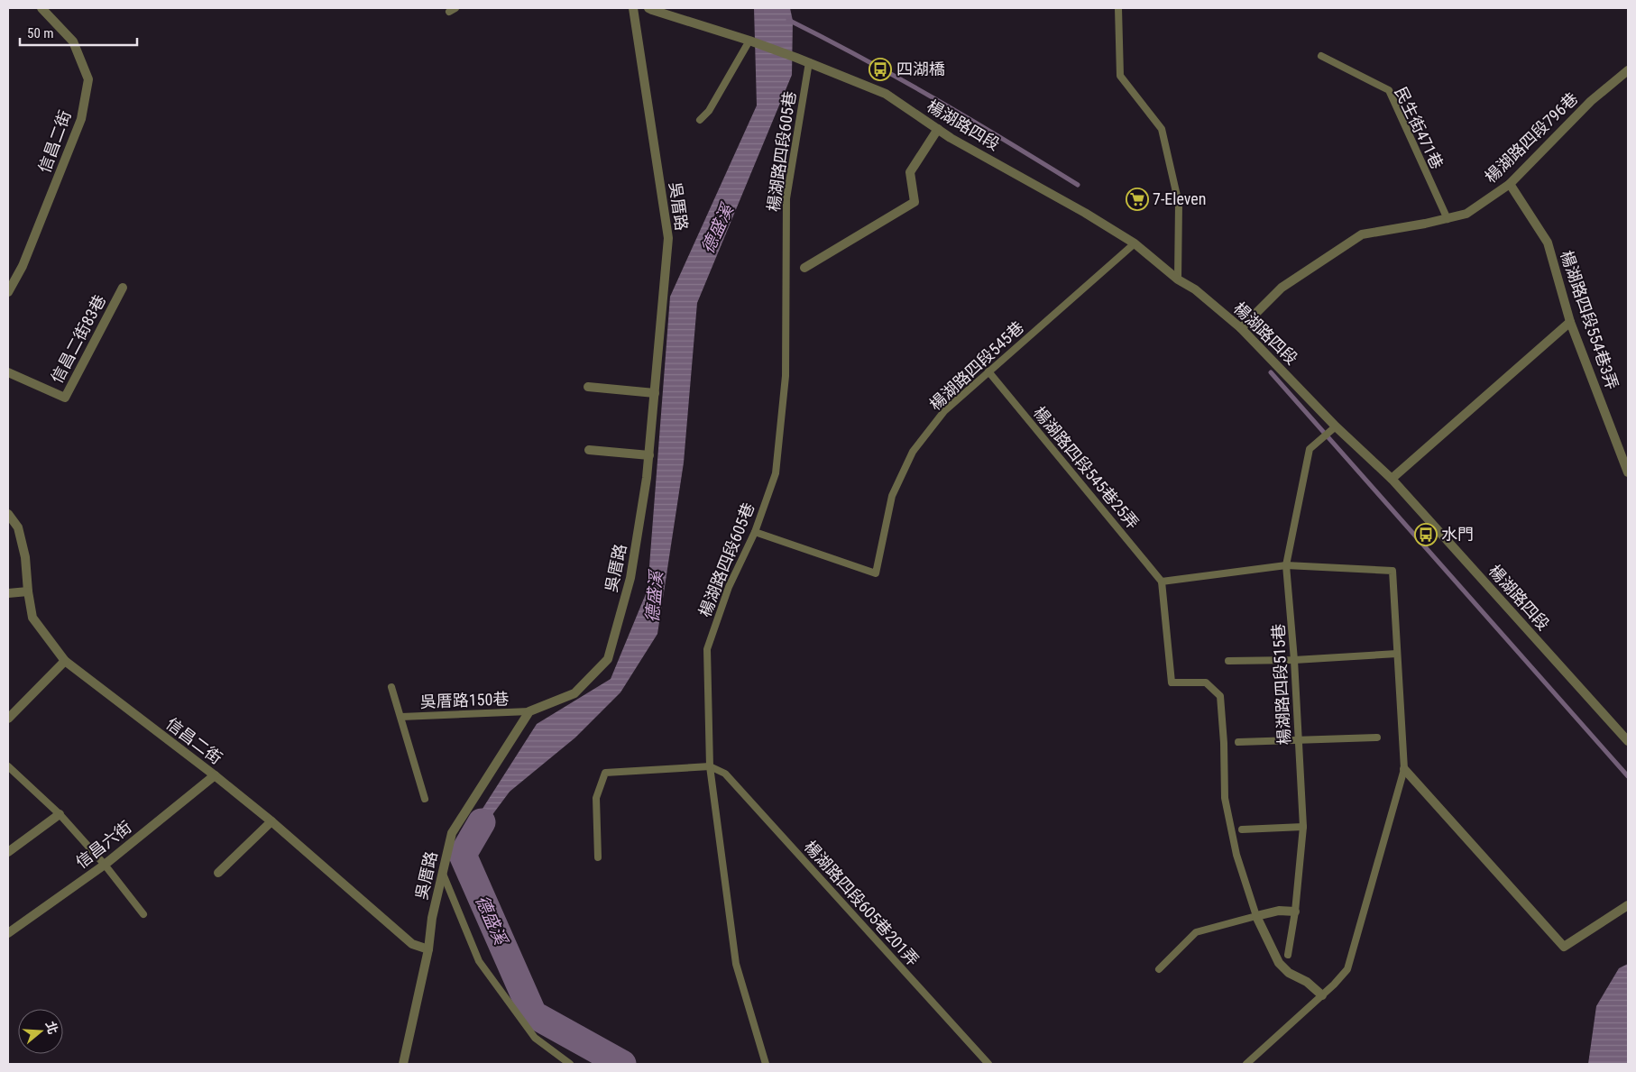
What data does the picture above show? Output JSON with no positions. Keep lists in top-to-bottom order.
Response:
{
  "streets": {
    "street": [
      "楊湖路四段",
      "楊湖路四段796巷",
      "信昌二街",
      "吳厝路",
      "楊湖路四段554巷3弄",
      "信昌二街83巷",
      "信昌六街"
    ],
    "lane": [
      "民生街471巷",
      "楊湖路四段605巷",
      "楊湖路四段545巷",
      "楊湖路四段545巷25弄",
      "楊湖路四段515巷",
      "吳厝路150巷",
      "楊湖路四段605巷201弄"
    ]
  },
  "crossings": [
    ["楊湖路四段", "楊湖路四段796巷"],
    ["楊湖路四段", "楊湖路四段605巷"],
    ["楊湖路四段", "楊湖路四段545巷"],
    ["楊湖路四段", "楊湖路四段515巷"],
    ["民生街471巷", "楊湖路四段796巷"],
    ["楊湖路四段796巷", "楊湖路四段554巷3弄"],
    ["信昌二街", "吳厝路"],
    ["信昌二街", "信昌六街"],
    ["楊湖路四段605巷", "楊湖路四段545巷"],
    ["楊湖路四段605巷", "楊湖路四段605巷201弄"],
    ["吳厝路", "吳厝路150巷"],
    ["楊湖路四段545巷", "楊湖路四段545巷25弄"]
  ],
  "water": ["德盛溪"],
  "places": {
    "bus stop": ["四湖橋", "水門"],
    "supermarket": ["7-Eleven"]
  },
  "scale_bar": "50 m",
  "north": "right"
}
